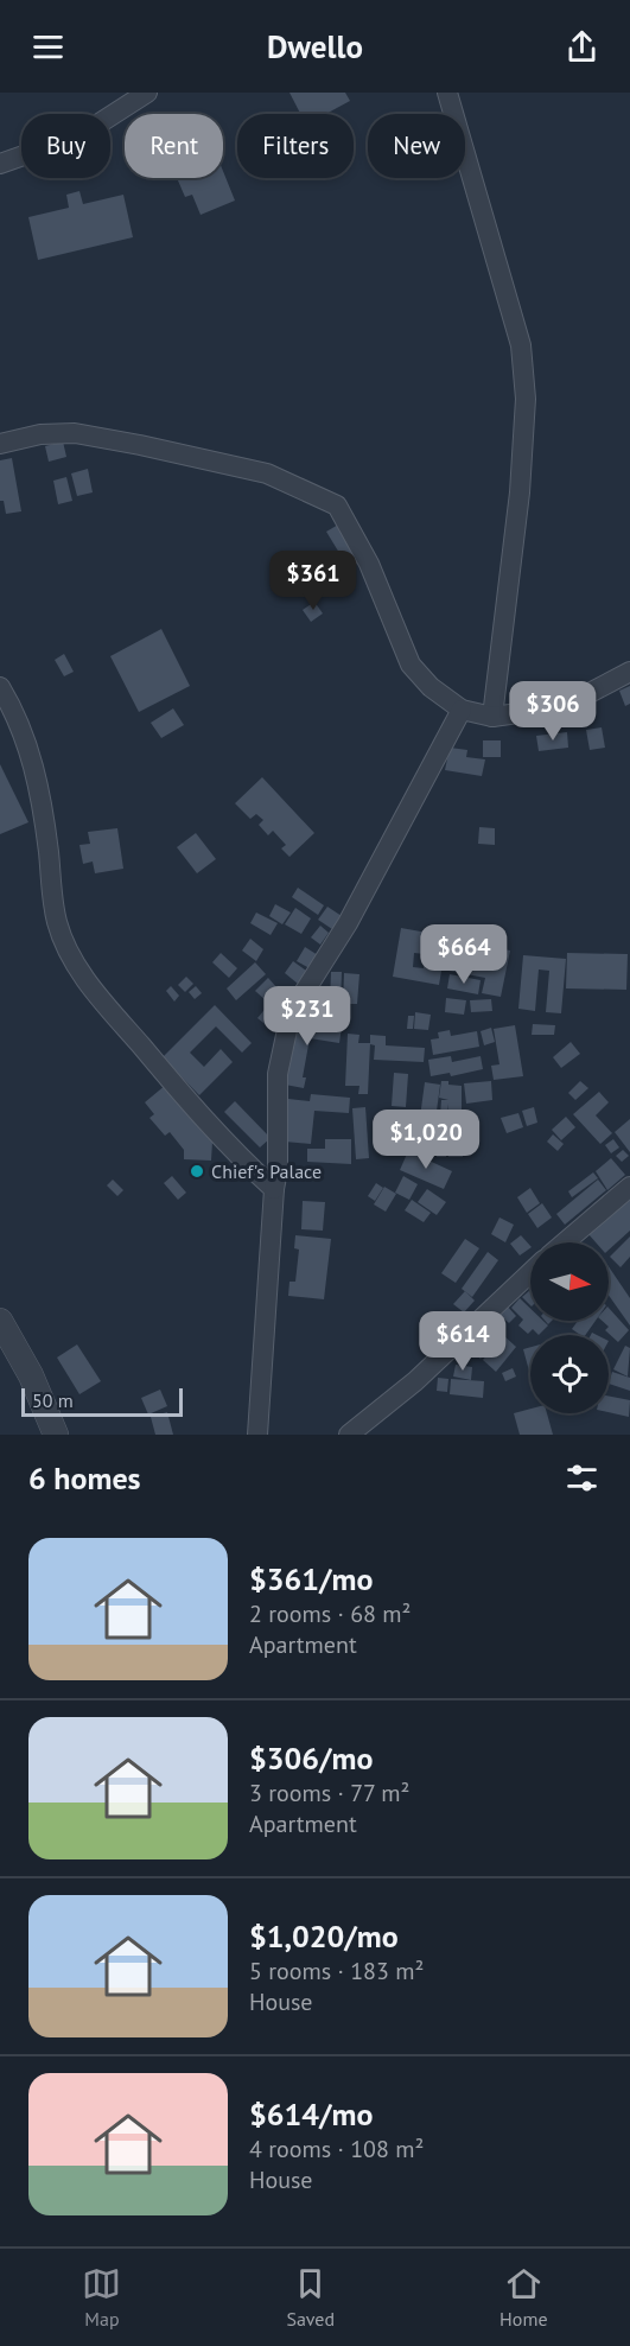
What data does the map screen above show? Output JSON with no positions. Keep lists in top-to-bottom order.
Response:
{
  "places": ["Chief's Palace"],
  "scale_bar": "50 m",
  "north": "right",
  "page": {
    "header": "Dwello",
    "chip": [
      "Buy",
      "Rent",
      "Filters",
      "New"
    ],
    "price": [
      "$361",
      "$306",
      "$664",
      "$231",
      "$1,020",
      "$614"
    ],
    "scale": "50 m",
    "heading": "6 homes",
    "list": [
      {
        "name": "$361/mo",
        "note": "2 rooms · 68 m² · Apartment"
      },
      {
        "name": "$306/mo",
        "note": "3 rooms · 77 m² · Apartment"
      },
      {
        "name": "$1,020/mo",
        "note": "5 rooms · 183 m² · House"
      },
      {
        "name": "$614/mo",
        "note": "4 rooms · 108 m² · House"
      }
    ],
    "tabs": ["Map", "Saved", "Home"]
  }
}
